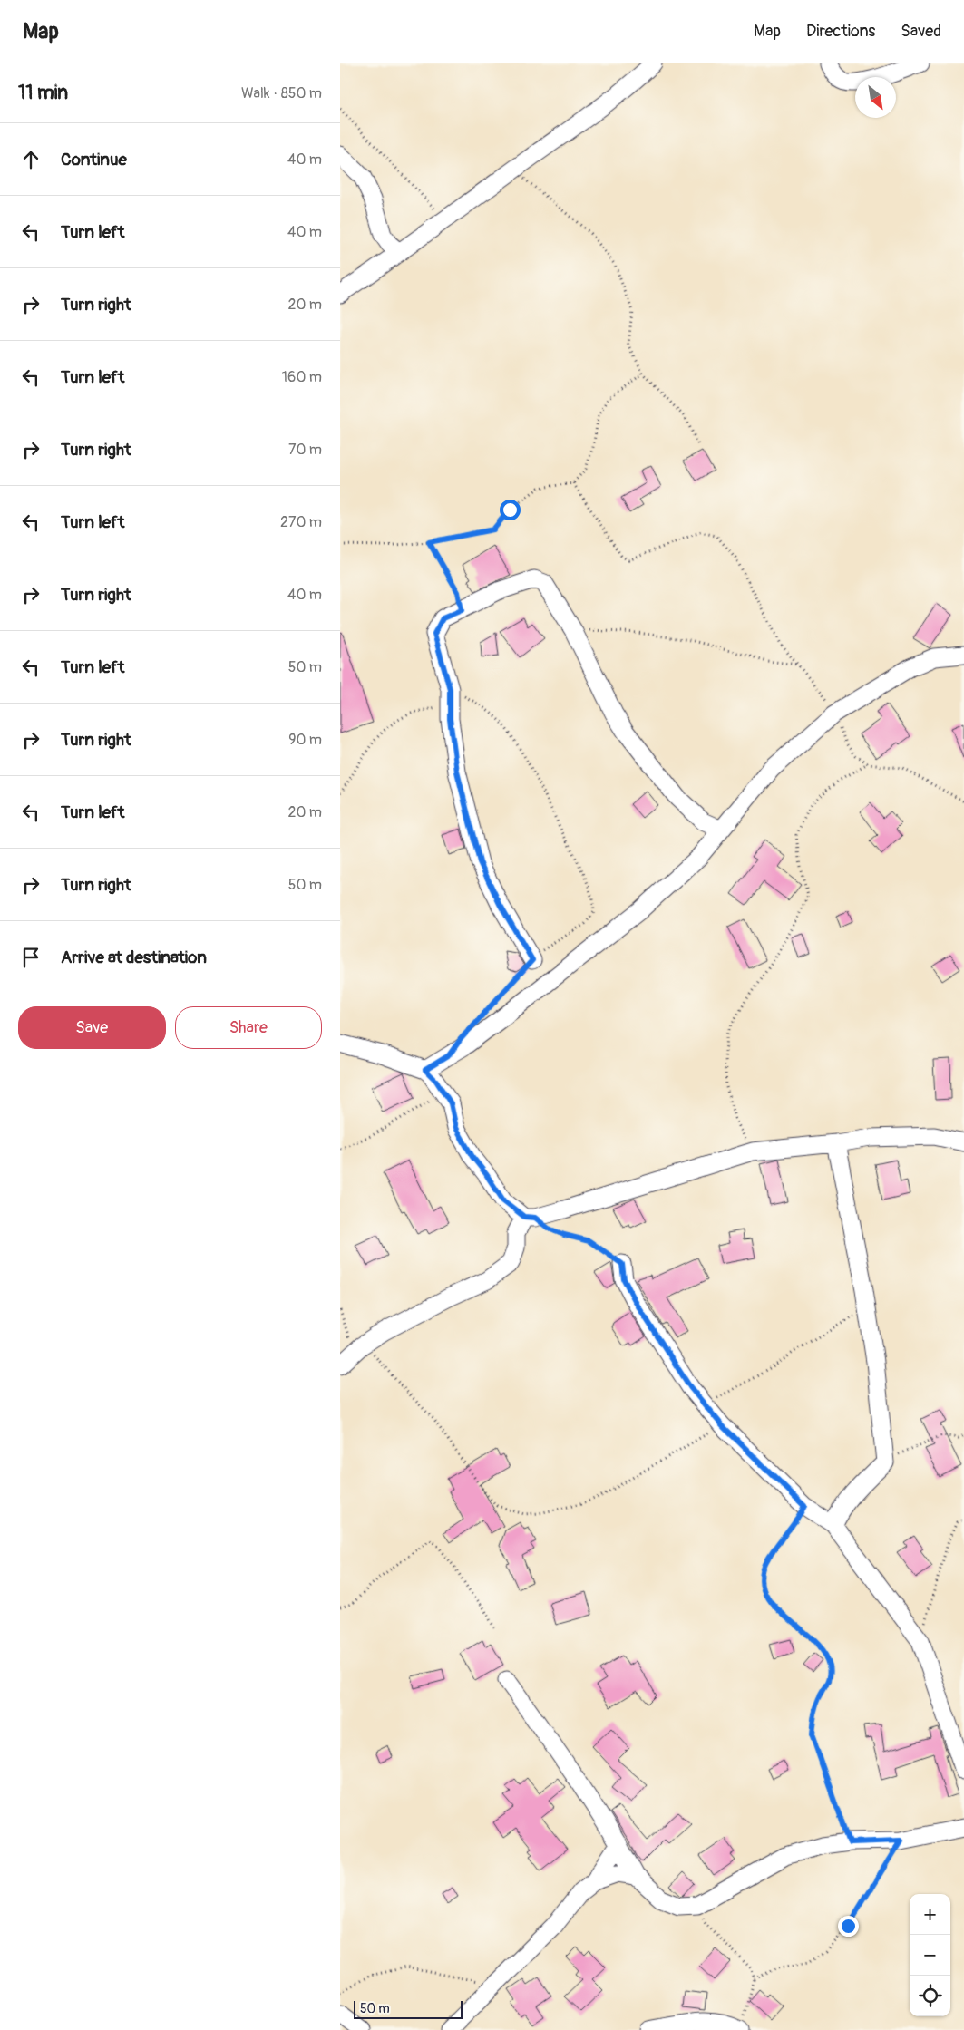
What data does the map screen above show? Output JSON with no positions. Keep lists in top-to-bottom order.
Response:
{
  "scale_bar": "50 m",
  "north": "bottom right",
  "page": {
    "header": "Map",
    "nav": ["Map", "Directions", "Saved"],
    "heading": ["11 min", "Walk · 850 m"],
    "list": [
      ["Continue", "40 m"],
      ["Turn left", "40 m"],
      ["Turn right", "20 m"],
      ["Turn left", "160 m"],
      ["Turn right", "70 m"],
      ["Turn left", "270 m"],
      ["Turn right", "40 m"],
      ["Turn left", "50 m"],
      ["Turn right", "90 m"],
      ["Turn left", "20 m"],
      ["Turn right", "50 m"],
      "Arrive at destination"
    ],
    "buttons": ["Save", "Share"],
    "map_buttons": ["+", "−"],
    "scale": "50 m"
  }
}
